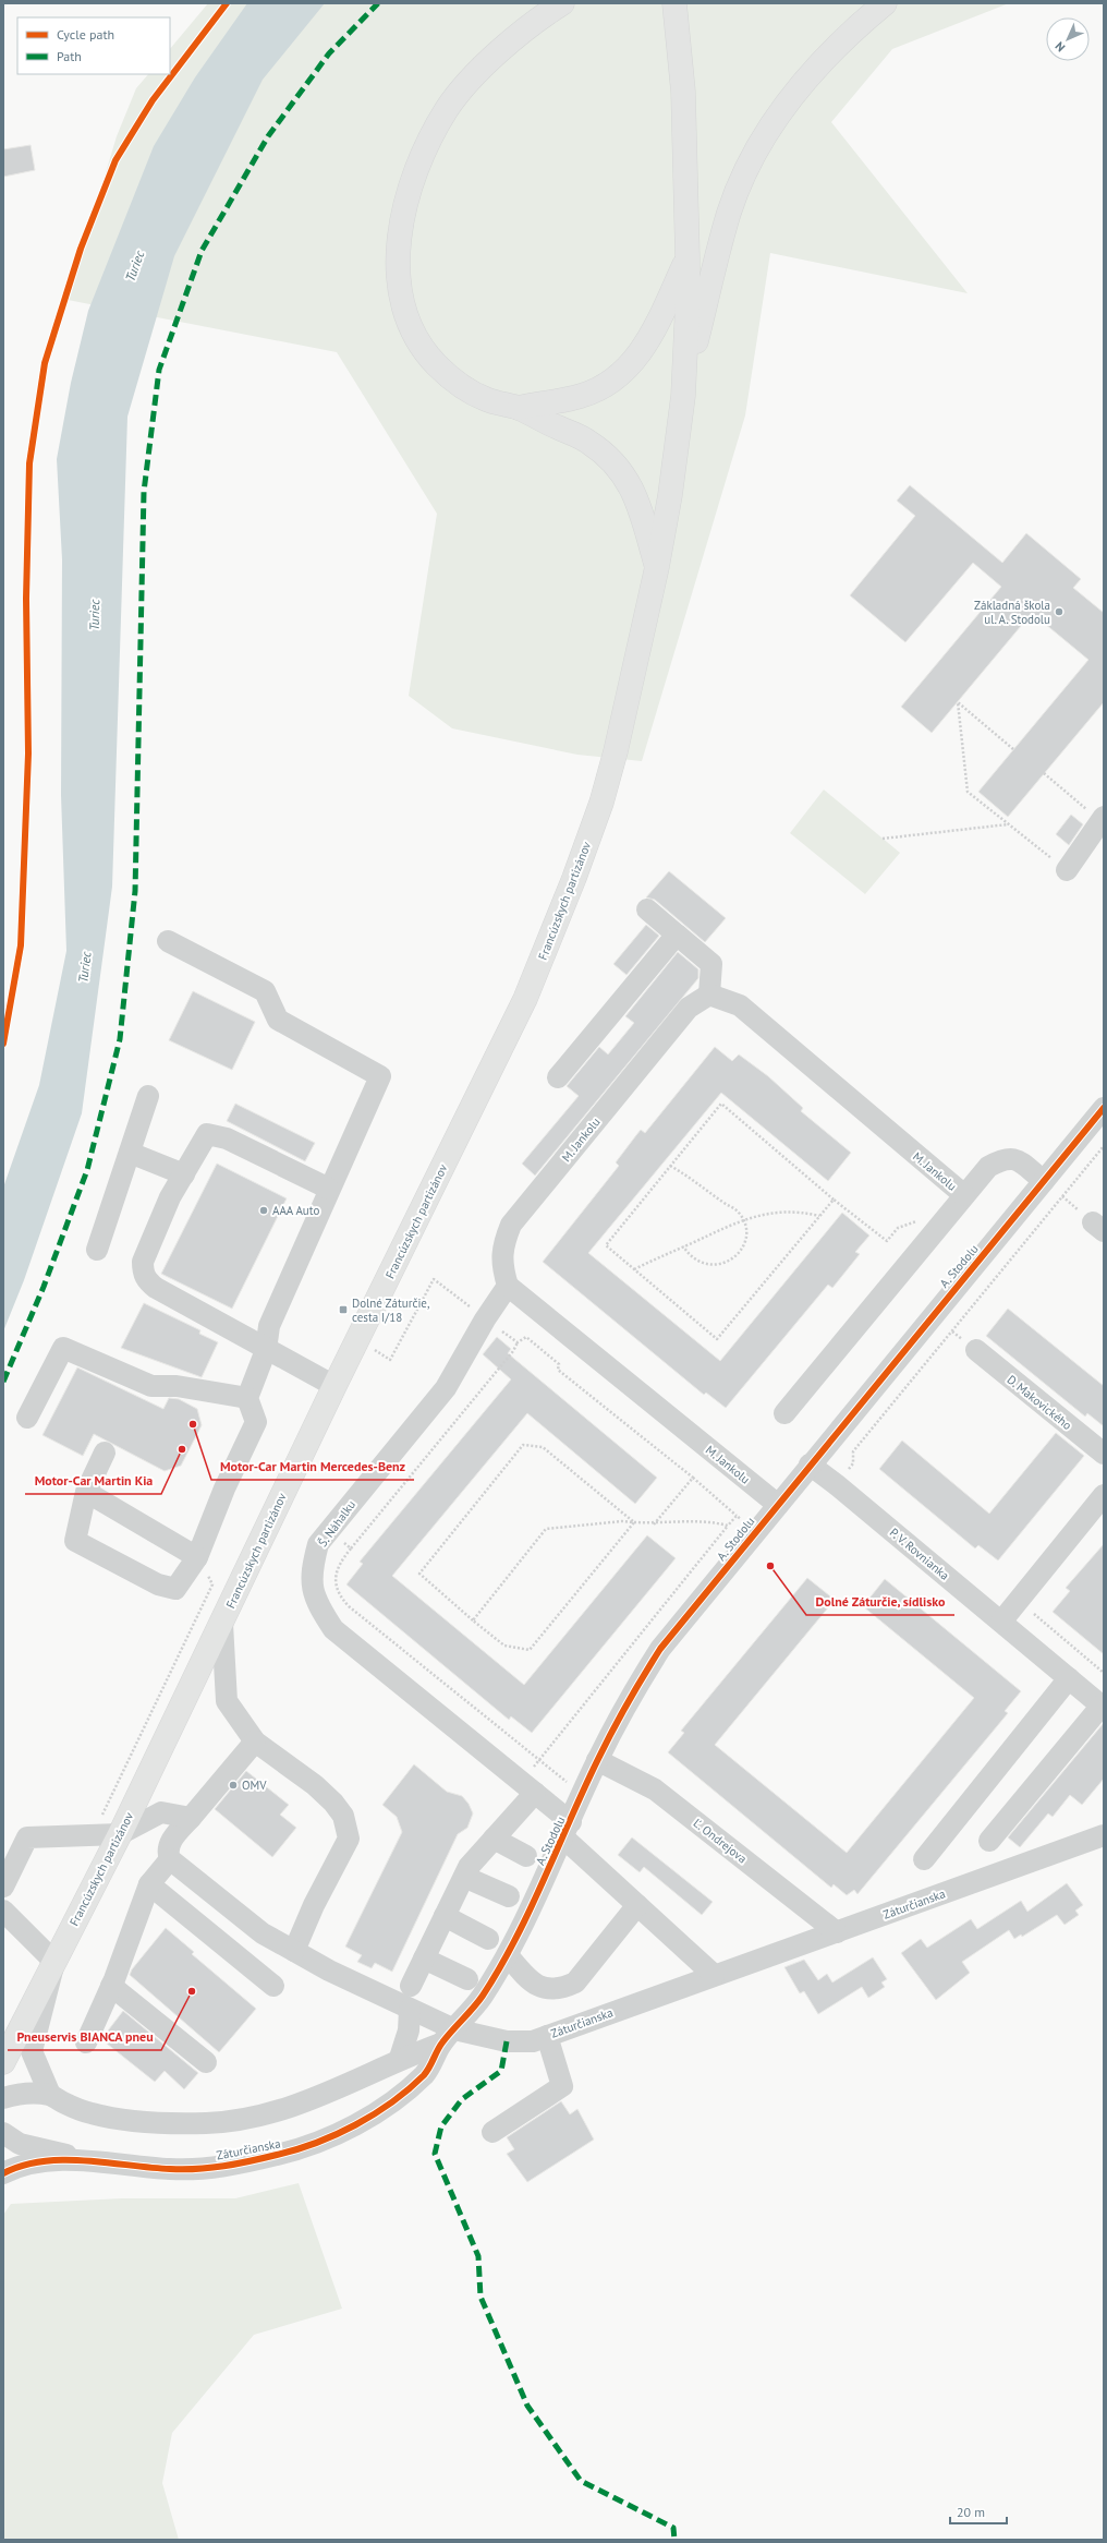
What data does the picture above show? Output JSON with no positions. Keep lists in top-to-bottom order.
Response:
{
  "streets": {
    "main road": ["Francúzskych partizánov"],
    "street": [
      "M. Jankolu",
      "A. Stodolu",
      "D. Makovického",
      "Š. Náhalku",
      "P. V. Rovnianka",
      "Ľ. Ondrejova",
      "Záturčianska"
    ]
  },
  "crossings": [
    ["M. Jankolu", "A. Stodolu"],
    ["M. Jankolu", "Š. Náhalku"],
    ["A. Stodolu", "Š. Náhalku"],
    ["A. Stodolu", "P. V. Rovnianka"],
    ["A. Stodolu", "Ľ. Ondrejova"],
    ["A. Stodolu", "Záturčianska"],
    ["Š. Náhalku", "Záturčianska"],
    ["Ľ. Ondrejova", "Záturčianska"]
  ],
  "water": ["Turiec"],
  "places": {
    "other": [
      "Základná škola ul. A. Stodolu",
      "AAA Auto",
      "Motor-Car Martin Mercedes-Benz",
      "Motor-Car Martin Kia",
      "Dolné Záturčie, sídlisko",
      "OMV",
      "Pneuservis BIANCA pneu"
    ],
    "transit": ["Dolné Záturčie, cesta I/18"]
  },
  "legend": ["Cycle path", "Path"],
  "scale_bar": "20 m",
  "north": "bottom left"
}
